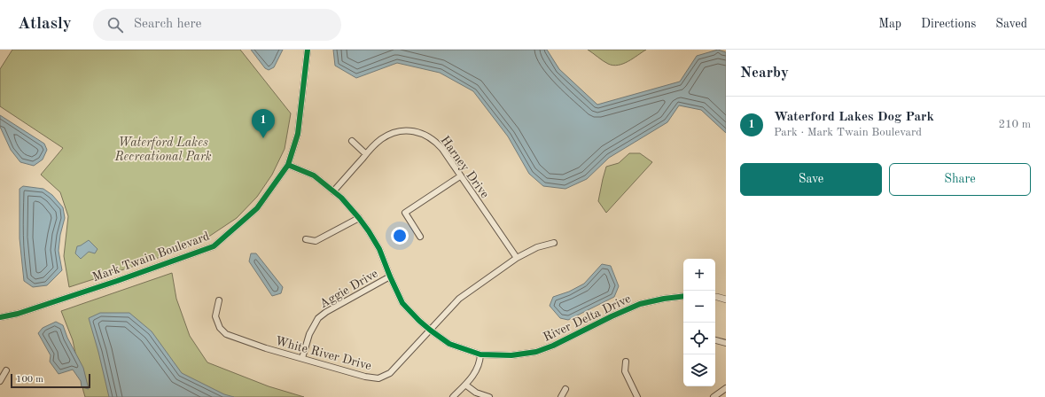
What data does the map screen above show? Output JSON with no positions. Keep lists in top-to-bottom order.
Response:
{
  "streets": {
    "street": [
      "Harney Drive",
      "Mark Twain Boulevard",
      "Aggie Drive",
      "River Delta Drive",
      "White River Drive"
    ]
  },
  "crossings": [
    ["Harney Drive", "River Delta Drive"],
    ["Harney Drive", "White River Drive"],
    ["Mark Twain Boulevard", "River Delta Drive"],
    ["Aggie Drive", "River Delta Drive"],
    ["Aggie Drive", "White River Drive"],
    ["River Delta Drive", "White River Drive"]
  ],
  "parks": ["Waterford Lakes Recreational Park"],
  "scale_bar": "100 m",
  "page": {
    "header": "Atlasly",
    "search": "Search here",
    "nav": ["Map", "Directions", "Saved"],
    "heading": "Nearby",
    "list": [
      {
        "mark": "1",
        "name": "Waterford Lakes Dog Park",
        "note": "Park · Mark Twain Boulevard",
        "value": "210 m"
      }
    ],
    "pins": "1",
    "buttons": ["Save", "Share"],
    "map_buttons": ["+", "−"],
    "scale": "100 m"
  }
}
